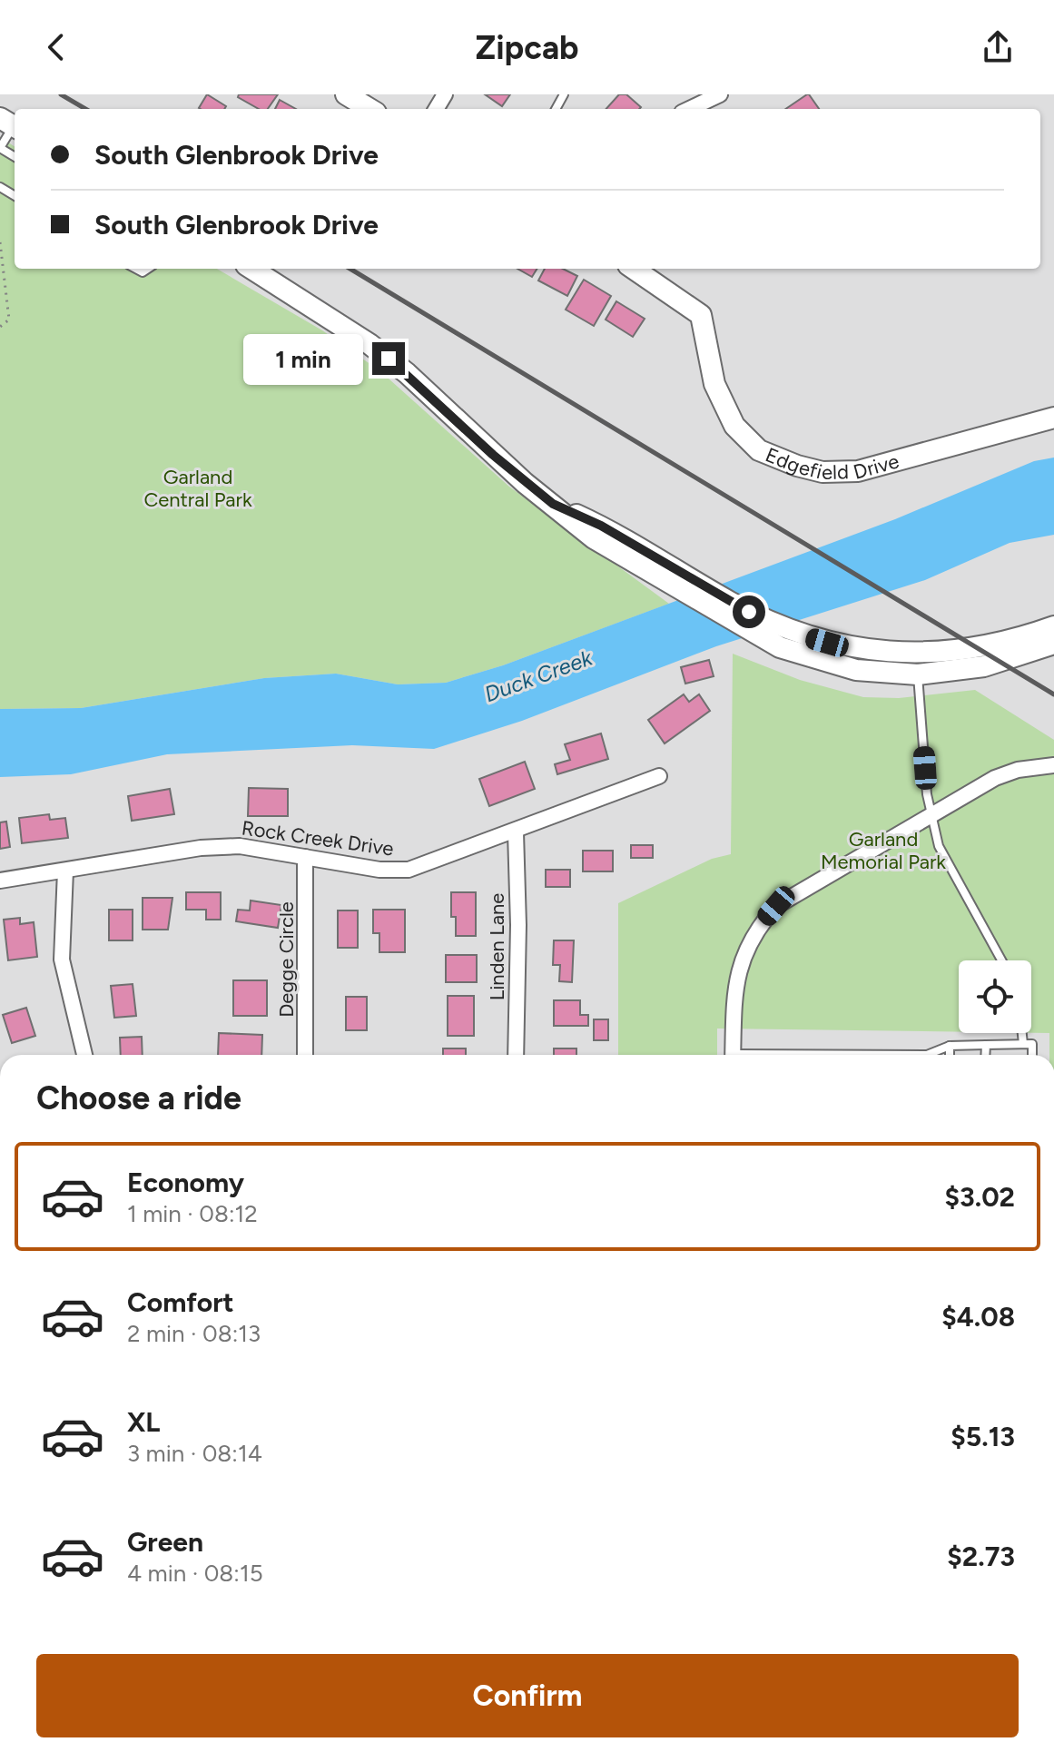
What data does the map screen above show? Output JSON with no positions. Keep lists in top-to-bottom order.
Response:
{
  "streets": {
    "street": [
      "Edgefield Drive",
      "Rock Creek Drive",
      "Linden Lane",
      "Degge Circle"
    ]
  },
  "crossings": [
    ["Rock Creek Drive", "Linden Lane"],
    ["Rock Creek Drive", "Degge Circle"]
  ],
  "water": ["Duck Creek"],
  "parks": ["Garland Central Park", "Garland Memorial Park"],
  "page": {
    "header": "Zipcab",
    "banner": ["South Glenbrook Drive", "South Glenbrook Drive"],
    "bubble": "1 min",
    "heading": "Choose a ride",
    "list": [
      {
        "name": "Economy",
        "note": "1 min · 08:12",
        "value": "$3.02"
      },
      {
        "name": "Comfort",
        "note": "2 min · 08:13",
        "value": "$4.08"
      },
      {
        "name": "XL",
        "note": "3 min · 08:14",
        "value": "$5.13"
      },
      {
        "name": "Green",
        "note": "4 min · 08:15",
        "value": "$2.73"
      }
    ],
    "buttons": "Confirm"
  }
}
